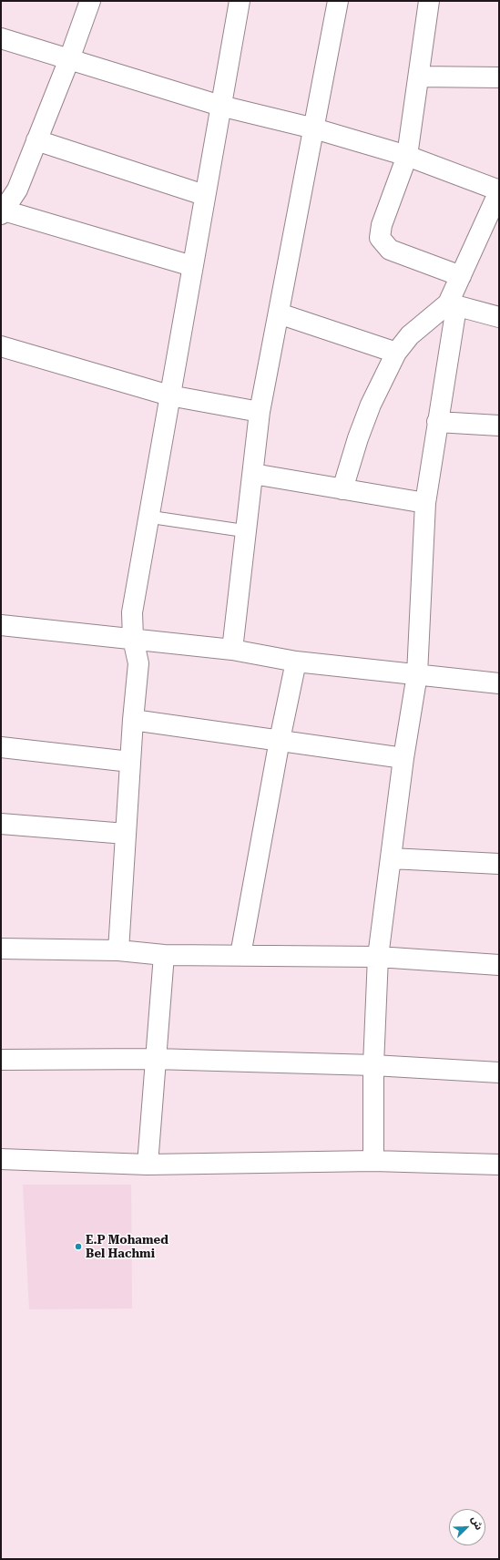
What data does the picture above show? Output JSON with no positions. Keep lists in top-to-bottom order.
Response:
{
  "places": ["E.P Mohamed Bel Hachmi"],
  "north": "top right"
}
